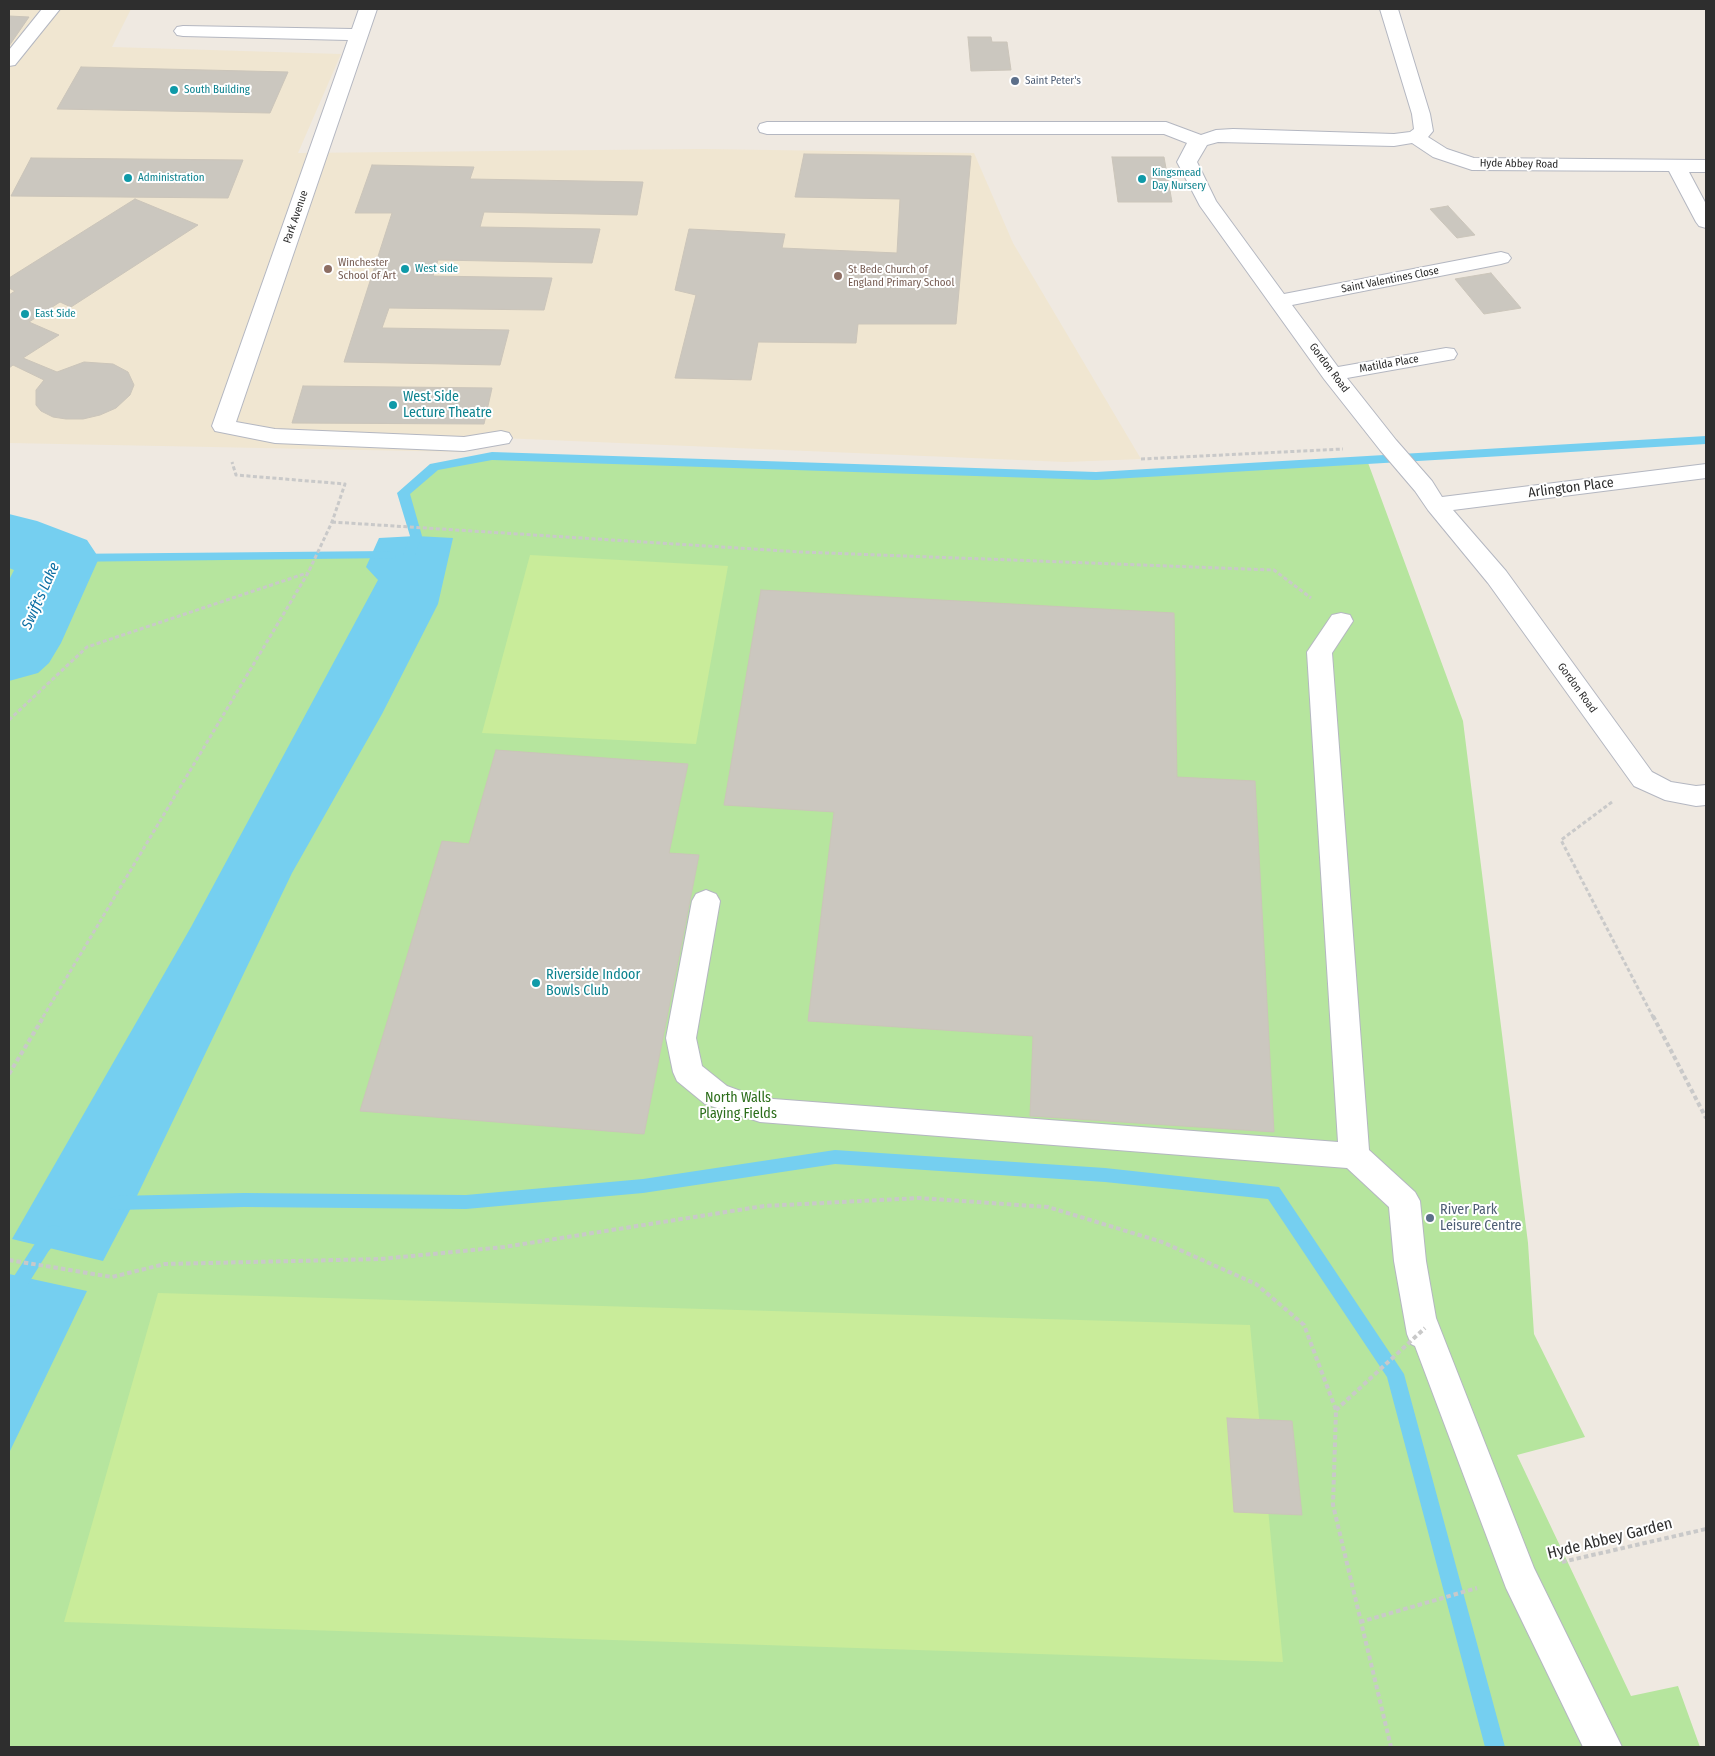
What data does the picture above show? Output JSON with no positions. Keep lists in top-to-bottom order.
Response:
{
  "streets": {
    "street": [
      "Hyde Abbey Road",
      "Park Avenue",
      "Saint Valentines Close",
      "Matilda Place",
      "Gordon Road",
      "Arlington Place"
    ],
    "path": ["Hyde Abbey Garden"]
  },
  "crossings": [
    ["Saint Valentines Close", "Gordon Road"],
    ["Matilda Place", "Gordon Road"],
    ["Gordon Road", "Arlington Place"]
  ],
  "water": ["Swift's Lake"],
  "parks": ["North Walls Playing Fields"],
  "places": [
    "Saint Peter's",
    "South Building",
    "Administration",
    "Kingsmead Day Nursery",
    "Winchester School of Art",
    "West side",
    "St Bede Church of England Primary School",
    "East Side",
    "West Side Lecture Theatre",
    "Riverside Indoor Bowls Club",
    "River Park Leisure Centre"
  ]
}
